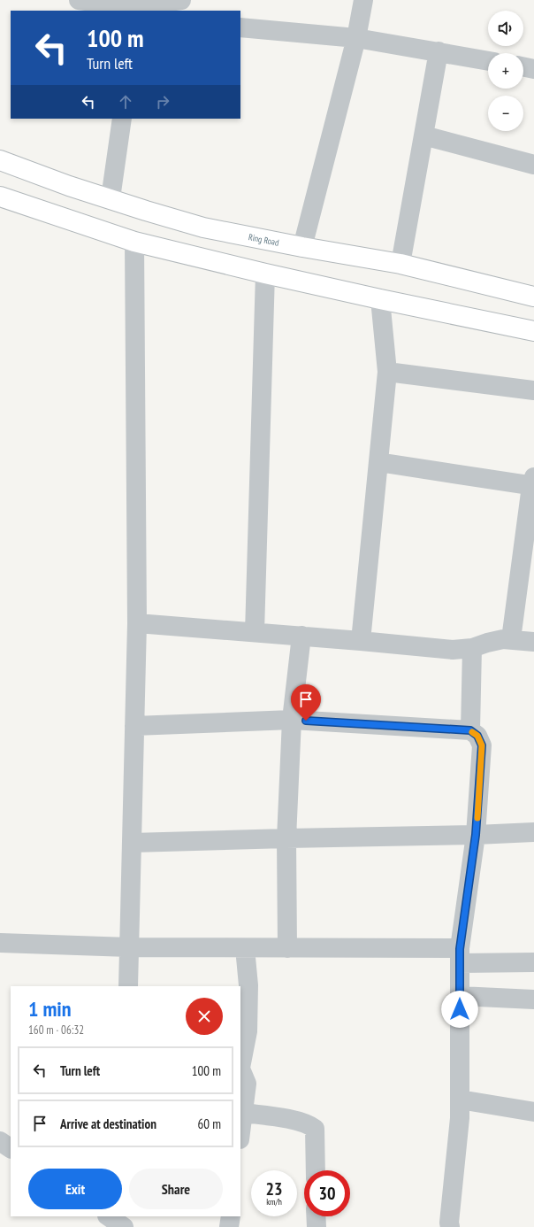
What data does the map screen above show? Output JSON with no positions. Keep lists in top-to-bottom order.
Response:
{
  "streets": {
    "main road": ["Ring Road"]
  },
  "page": {
    "map_buttons": ["+", "−"],
    "turn": ["100 m", "Turn left"],
    "heading": ["1 min", "160 m · 06:32"],
    "list": [
      {
        "name": "Turn left",
        "value": "100 m"
      },
      {
        "name": "Arrive at destination",
        "value": "60 m"
      }
    ],
    "buttons": ["Exit", "Share"],
    "speed": "23 km/h",
    "limit": "30"
  }
}
